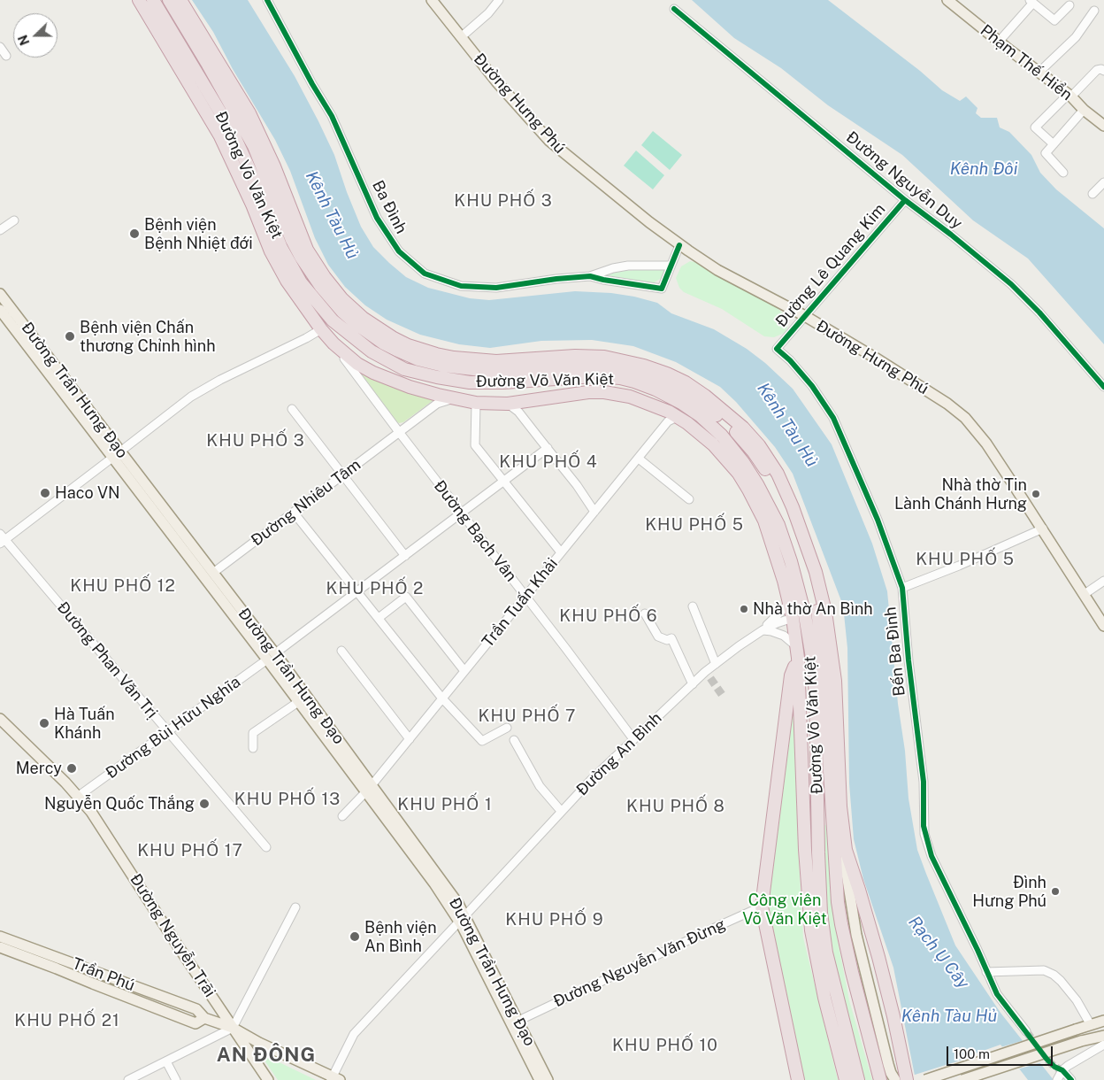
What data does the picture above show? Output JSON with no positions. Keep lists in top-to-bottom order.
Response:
{
  "streets": {
    "highway": ["Đường Võ Văn Kiệt"],
    "main road": [
      "Phạm Thế Hiển",
      "Đường Hưng Phú",
      "Đường Trần Hưng Đạo",
      "Đường Nguyễn Trãi",
      "Trần Phú"
    ],
    "street": [
      "Đường Nguyễn Duy",
      "Ba Đình",
      "Đường Lê Quang Kim",
      "Đường Nhiêu Tâm",
      "Đường Bạch Vân",
      "Trần Tuấn Khải",
      "Bến Ba Đình",
      "Đường Phan Văn Trị",
      "Đường Bùi Hữu Nghĩa",
      "Đường An Bình",
      "Đường Nguyễn Văn Đừng"
    ]
  },
  "crossings": [
    ["Đường Hưng Phú", "Đường Lê Quang Kim"],
    ["Đường Võ Văn Kiệt", "Đường Nhiêu Tâm"],
    ["Đường Võ Văn Kiệt", "Đường Bạch Vân"],
    ["Đường Võ Văn Kiệt", "Trần Tuấn Khải"],
    ["Đường Võ Văn Kiệt", "Đường An Bình"],
    ["Đường Võ Văn Kiệt", "Đường Nguyễn Văn Đừng"],
    ["Đường Nguyễn Duy", "Đường Lê Quang Kim"],
    ["Đường Lê Quang Kim", "Bến Ba Đình"],
    ["Đường Trần Hưng Đạo", "Đường Nhiêu Tâm"],
    ["Đường Trần Hưng Đạo", "Trần Tuấn Khải"],
    ["Đường Trần Hưng Đạo", "Đường Bùi Hữu Nghĩa"],
    ["Đường Trần Hưng Đạo", "Đường An Bình"],
    ["Đường Trần Hưng Đạo", "Đường Nguyễn Văn Đừng"],
    ["Đường Nhiêu Tâm", "Đường Bạch Vân"],
    ["Đường Bạch Vân", "Trần Tuấn Khải"],
    ["Đường Bạch Vân", "Đường Bùi Hữu Nghĩa"],
    ["Đường Bạch Vân", "Đường An Bình"],
    ["Đường Phan Văn Trị", "Đường Bùi Hữu Nghĩa"],
    ["Đường Bùi Hữu Nghĩa", "Đường Nguyễn Trãi"],
    ["Đường An Bình", "Trần Phú"],
    ["Đường Nguyễn Trãi", "Trần Phú"]
  ],
  "districts": [
    "KHU PHỐ 3",
    "KHU PHỐ 3",
    "KHU PHỐ 4",
    "KHU PHỐ 5",
    "KHU PHỐ 5",
    "KHU PHỐ 12",
    "KHU PHỐ 2",
    "KHU PHỐ 6",
    "KHU PHỐ 7",
    "KHU PHỐ 13",
    "KHU PHỐ 1",
    "KHU PHỐ 8",
    "KHU PHỐ 17",
    "KHU PHỐ 9",
    "KHU PHỐ 21",
    "KHU PHỐ 10",
    "AN ĐÔNG"
  ],
  "water": ["Kênh Đôi", "Kênh Tàu Hủ", "Rạch Ụ Cây"],
  "parks": ["Công viên Võ Văn Kiệt"],
  "places": [
    "Bệnh viện Bệnh Nhiệt đới",
    "Bệnh viện Chấn thương Chỉnh hình",
    "Haco VN",
    "Nhà thờ Tin Lành Chánh Hưng",
    "Nhà thờ An Bình",
    "Hà Tuấn Khánh",
    "Mercy",
    "Nguyễn Quốc Thắng",
    "Đình Hưng Phú",
    "Bệnh viện An Bình"
  ],
  "scale_bar": "100 m",
  "north": "left"
}
